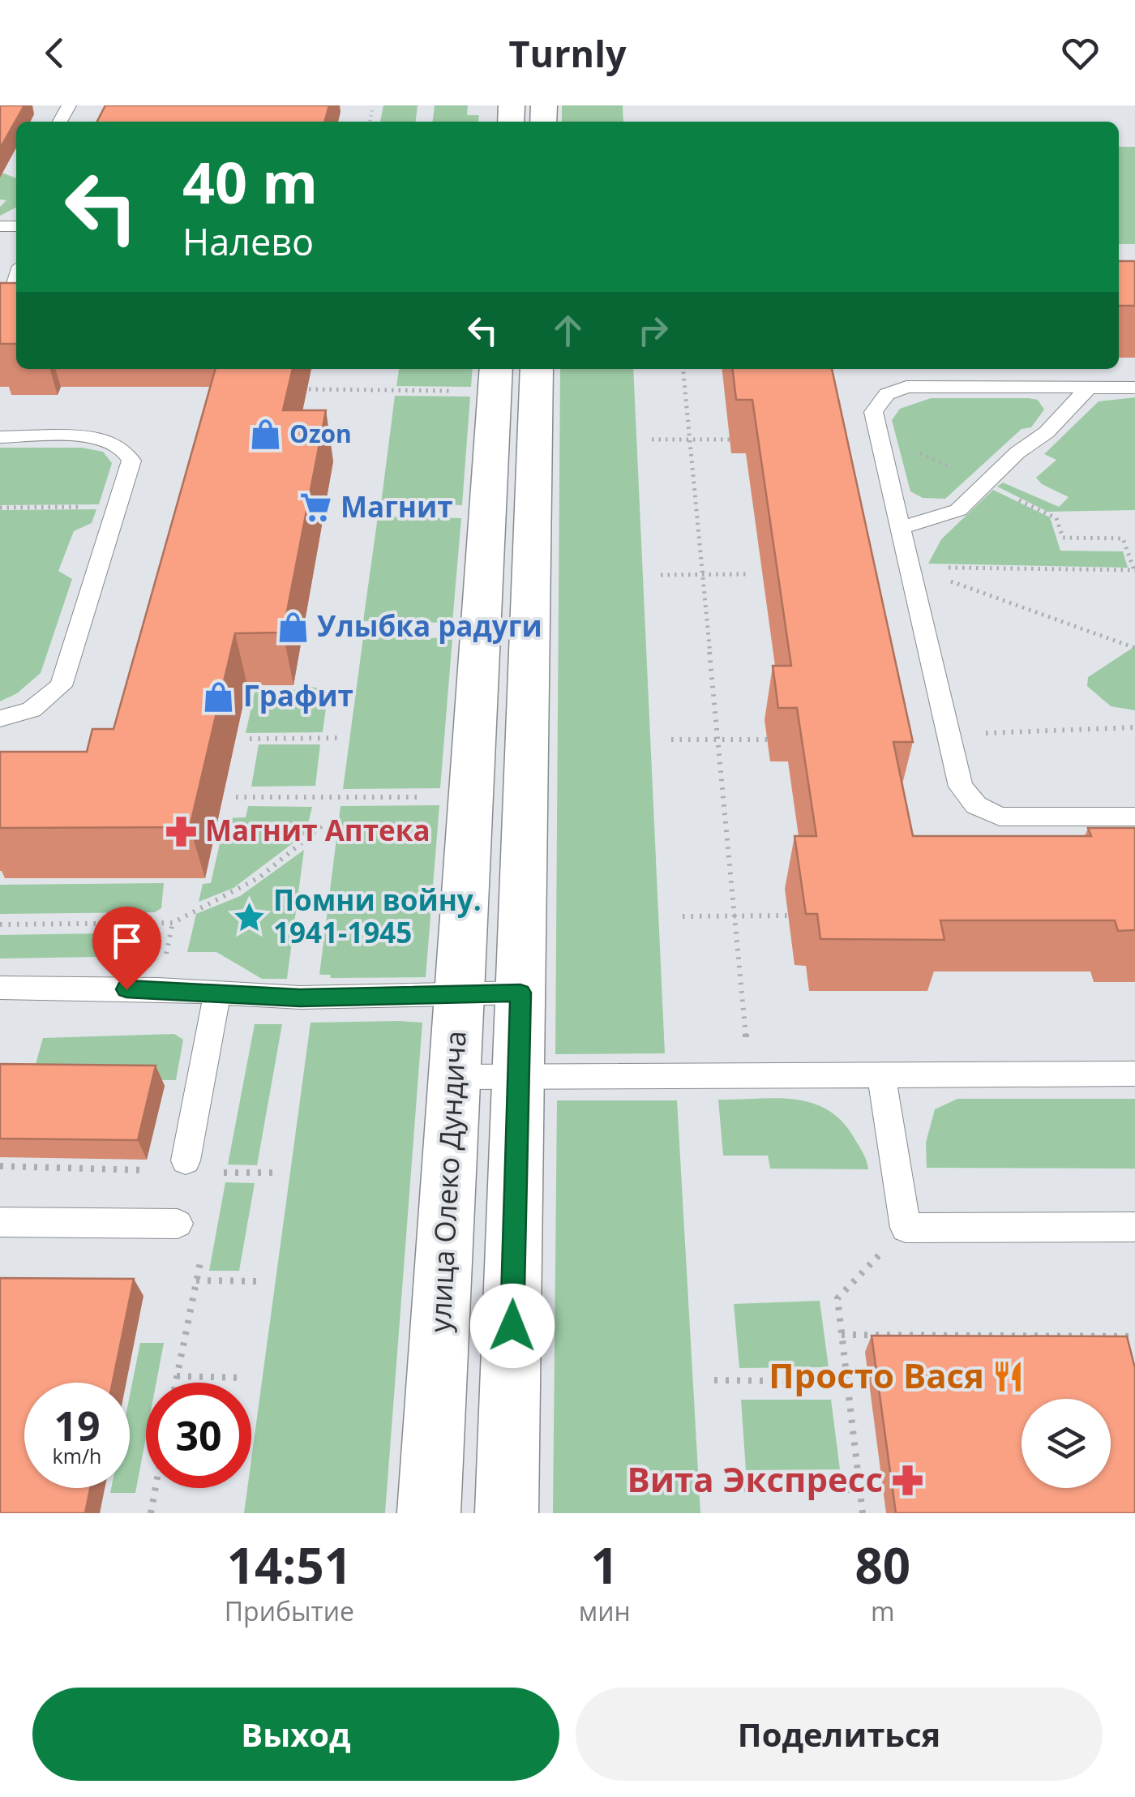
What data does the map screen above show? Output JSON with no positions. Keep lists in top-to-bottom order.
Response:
{
  "streets": {
    "street": ["улица Олеко Дундича"]
  },
  "places": {
    "shop": ["Ozon", "Улыбка радуги", "Графит"],
    "supermarket": ["Магнит"],
    "pharmacy": ["Магнит Аптека", "Вита Экспресс"],
    "place": ["Помни войну. 1941-1945"],
    "restaurant": ["Просто Вася"]
  },
  "page": {
    "header": "Turnly",
    "turn": ["40 m", "Налево"],
    "speed": "19 km/h",
    "limit": "30",
    "eta": [
      "14:51",
      "Прибытие",
      "1",
      "мин",
      "80",
      "m"
    ],
    "buttons": ["Выход", "Поделиться"]
  }
}
